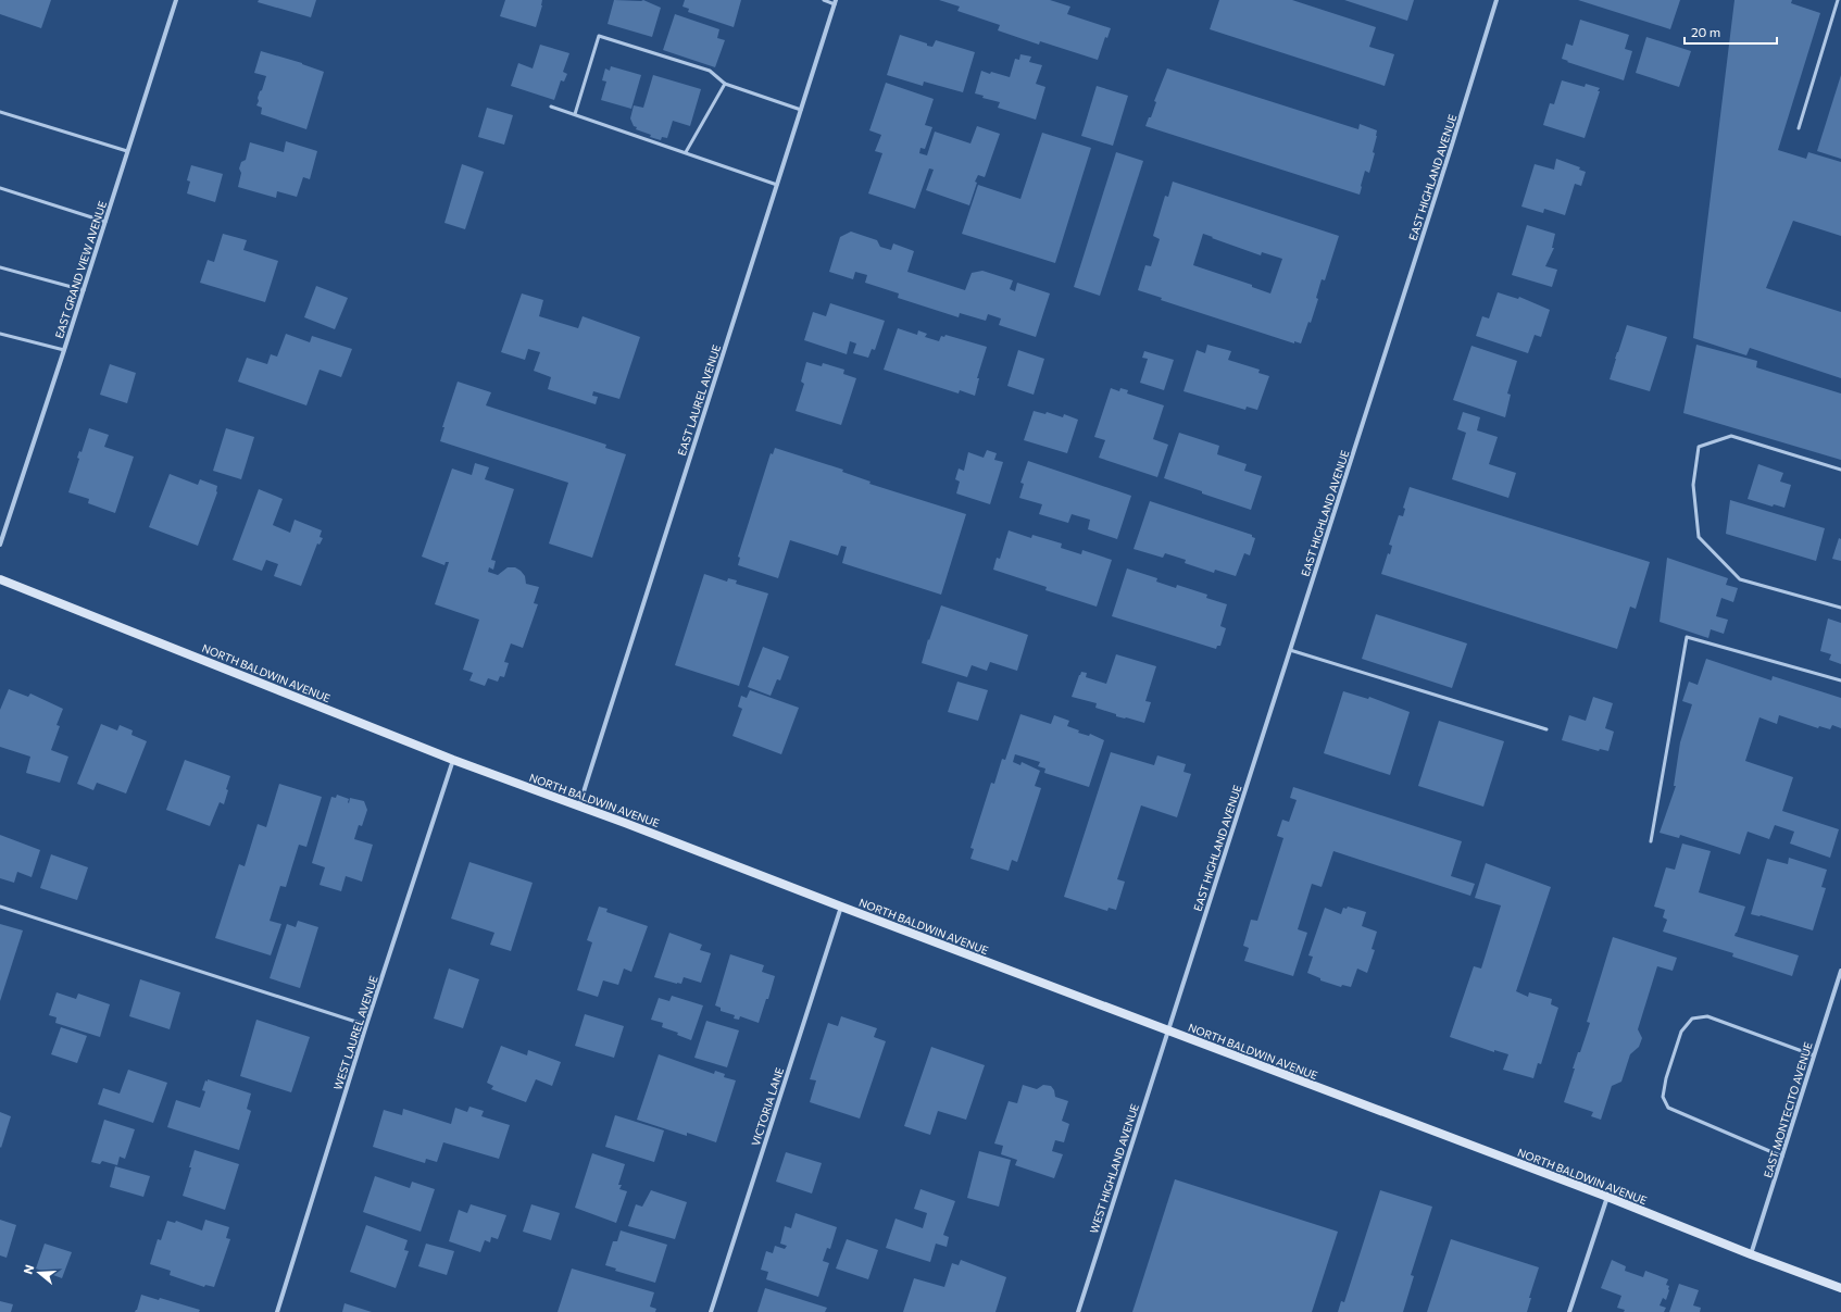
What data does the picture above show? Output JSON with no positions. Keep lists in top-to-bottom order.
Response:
{
  "streets": {
    "street": [
      "EAST HIGHLAND AVENUE",
      "EAST GRAND VIEW AVENUE",
      "EAST LAUREL AVENUE",
      "NORTH BALDWIN AVENUE",
      "WEST LAUREL AVENUE",
      "VICTORIA LANE",
      "EAST MONTECITO AVENUE",
      "WEST HIGHLAND AVENUE"
    ]
  },
  "crossings": [
    ["EAST HIGHLAND AVENUE", "NORTH BALDWIN AVENUE"],
    ["EAST HIGHLAND AVENUE", "WEST HIGHLAND AVENUE"],
    ["EAST LAUREL AVENUE", "NORTH BALDWIN AVENUE"],
    ["NORTH BALDWIN AVENUE", "WEST LAUREL AVENUE"],
    ["NORTH BALDWIN AVENUE", "VICTORIA LANE"],
    ["NORTH BALDWIN AVENUE", "EAST MONTECITO AVENUE"],
    ["NORTH BALDWIN AVENUE", "WEST HIGHLAND AVENUE"]
  ],
  "scale_bar": "20 m",
  "north": "left"
}
